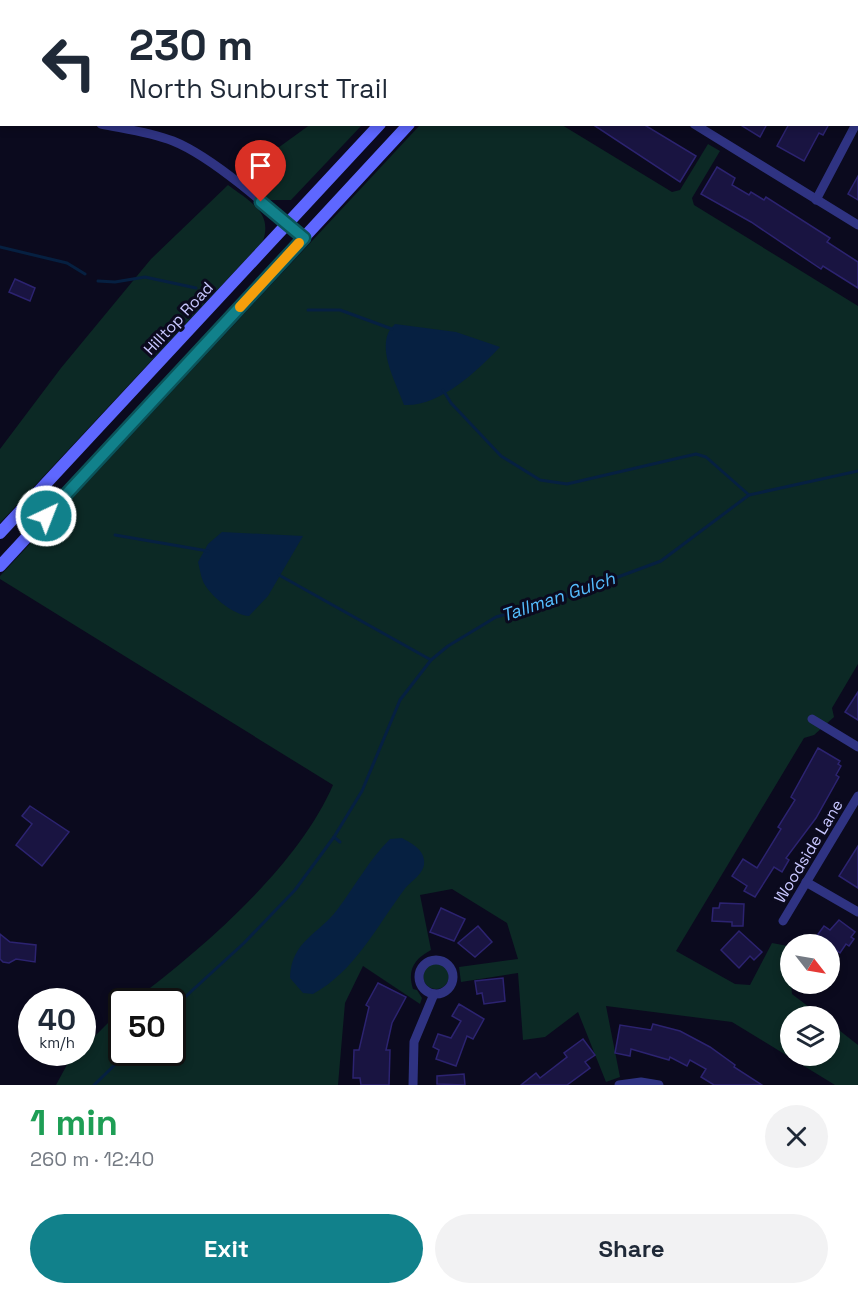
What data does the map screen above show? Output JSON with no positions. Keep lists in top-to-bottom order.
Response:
{
  "streets": {
    "main road": ["Hilltop Road"],
    "street": ["Woodside Lane"]
  },
  "water": ["Tallman Gulch"],
  "north": "bottom right",
  "page": {
    "turn": ["230 m", "North Sunburst Trail"],
    "speed": "40 km/h",
    "limit": "50",
    "heading": ["1 min", "260 m · 12:40"],
    "buttons": ["Exit", "Share"]
  }
}
